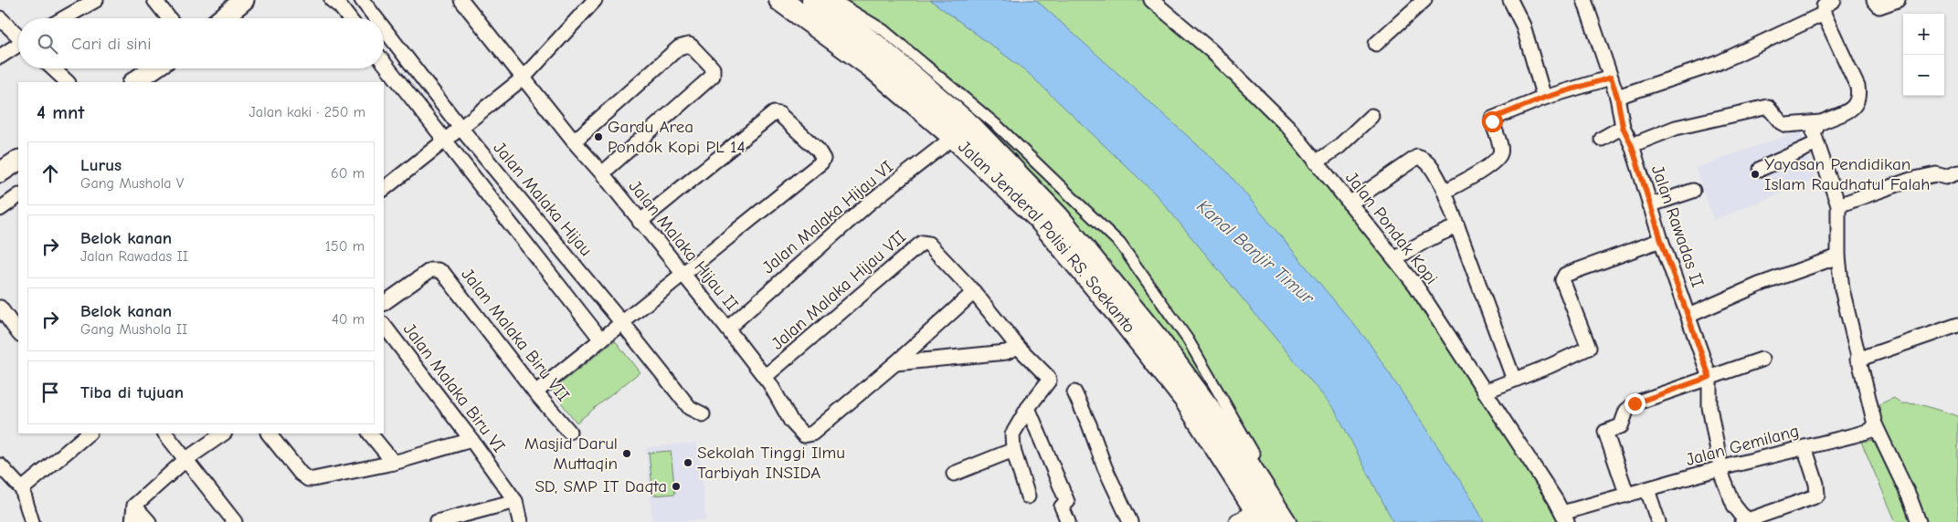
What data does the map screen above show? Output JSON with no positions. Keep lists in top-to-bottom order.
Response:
{
  "streets": {
    "main road": ["Jalan Jenderal Polisi RS. Soekanto"],
    "street": [
      "Jalan Malaka Hijau",
      "Jalan Malaka Hijau VI",
      "Jalan Rawadas II",
      "Jalan Pondak Kopi",
      "Jalan Malaka Hijau II",
      "Jalan Malaka Hijau VII",
      "Jalan Malaka Biru VII",
      "Jalan Malaka Biru VI",
      "Jalan Gemilang"
    ]
  },
  "crossings": [
    ["Jalan Malaka Hijau VI", "Jalan Jenderal Polisi RS. Soekanto"],
    ["Jalan Malaka Hijau VI", "Jalan Malaka Hijau II"],
    ["Jalan Rawadas II", "Jalan Gemilang"],
    ["Jalan Pondak Kopi", "Jalan Gemilang"],
    ["Jalan Malaka Hijau II", "Jalan Malaka Hijau VII"]
  ],
  "water": ["Kanal Banjir Timur"],
  "places": [
    "Gardu Area Pondok Kopi PL 14",
    "Yayasan Pendidikan Islam Raudhatul Falah",
    "Masjid Darul Muttaqin",
    "Sekolah Tinggi Ilmu Tarbiyah INSIDA",
    "SD, SMP IT Daqta"
  ],
  "page": {
    "map_buttons": ["+", "−"],
    "search": "Cari di sini",
    "heading": ["4 mnt", "Jalan kaki · 250 m"],
    "list": [
      ["Lurus", "Gang Mushola V", "60 m"],
      ["Belok kanan", "Jalan Rawadas II", "150 m"],
      ["Belok kanan", "Gang Mushola II", "40 m"],
      "Tiba di tujuan"
    ]
  }
}
